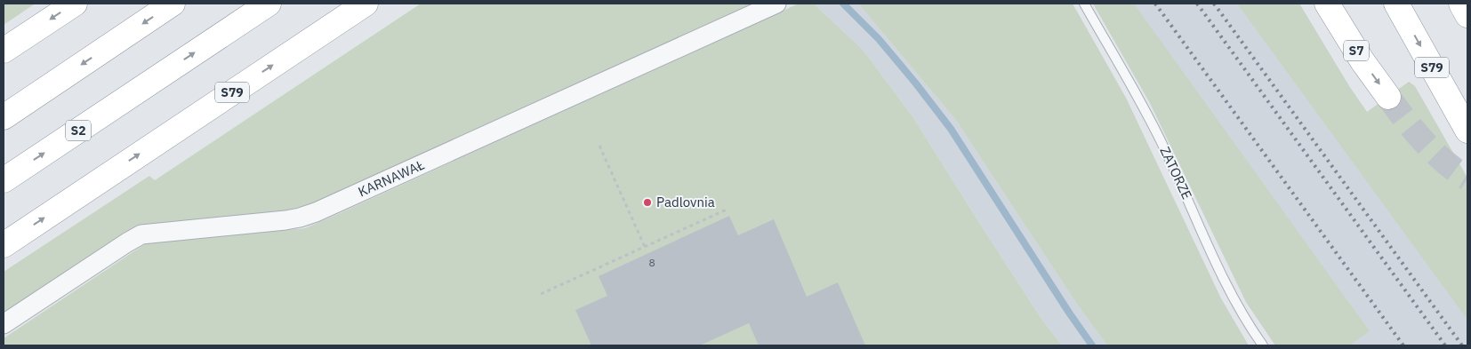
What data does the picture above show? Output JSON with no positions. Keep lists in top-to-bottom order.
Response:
{
  "streets": {
    "highway": ["S7", "S79", "S2"],
    "street": ["KARNAWAŁ"],
    "lane": ["ZATORZE"]
  },
  "places": ["Padlovnia"],
  "house_numbers": ["8"]
}
